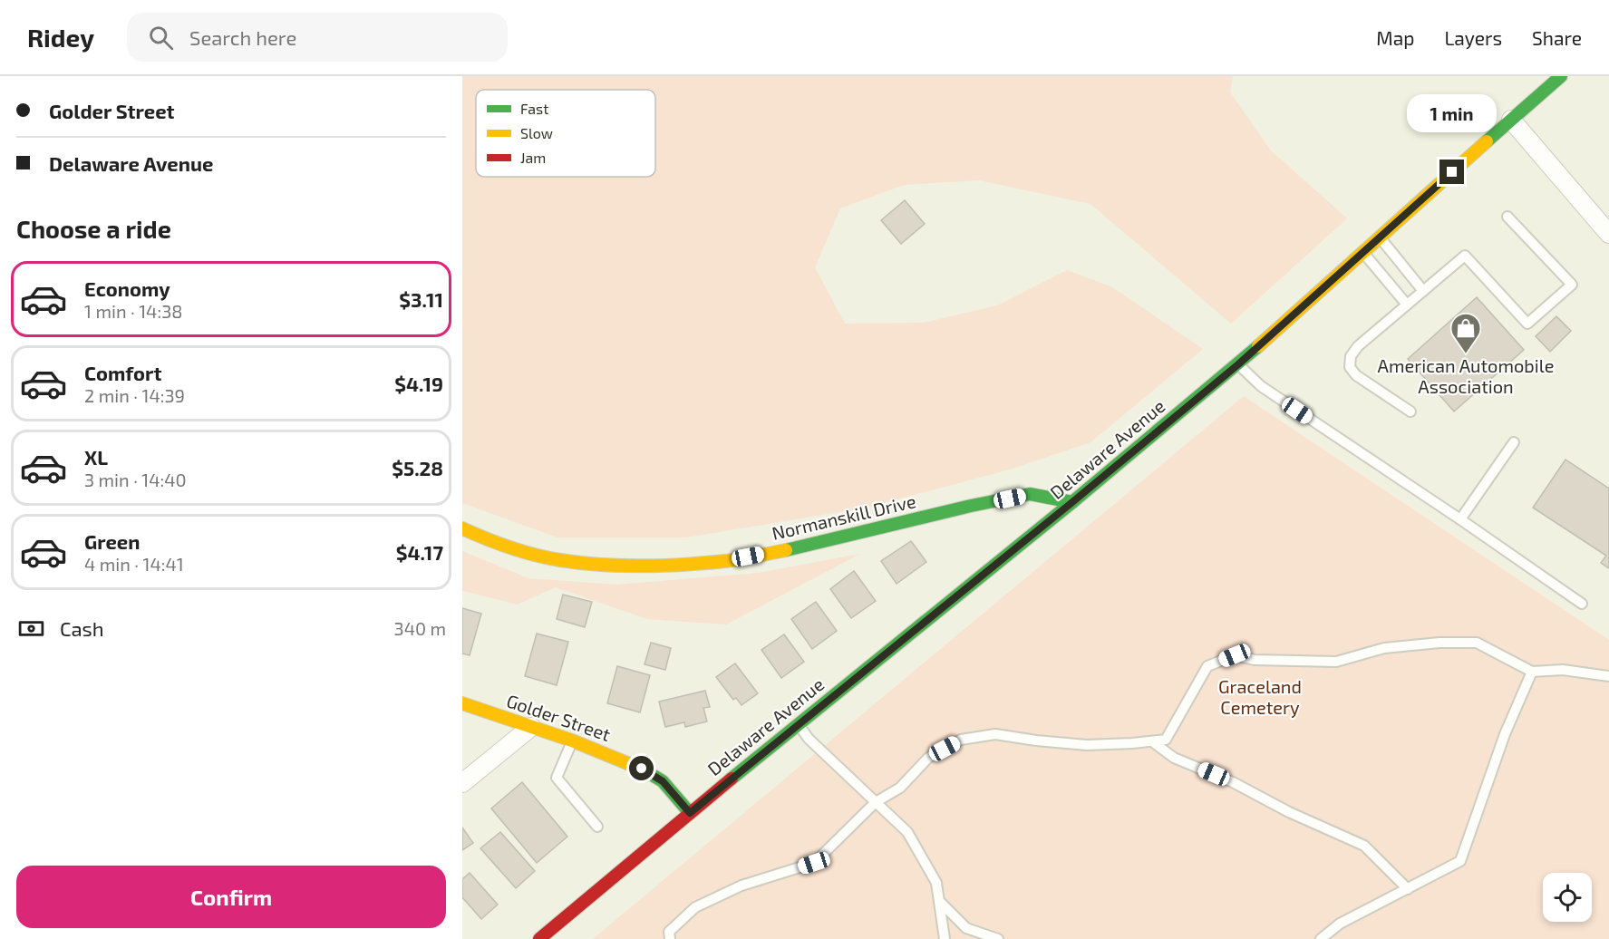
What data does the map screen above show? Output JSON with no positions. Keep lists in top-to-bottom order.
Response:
{
  "streets": {
    "main road": ["Delaware Avenue", "Normanskill Drive", "Golder Street"]
  },
  "crossings": [
    ["Delaware Avenue", "Normanskill Drive"],
    ["Delaware Avenue", "Golder Street"]
  ],
  "parks": ["Graceland Cemetery"],
  "places": {
    "shop": ["American Automobile Association"]
  },
  "legend": ["Fast", "Slow", "Jam"],
  "page": {
    "header": "Ridey",
    "search": "Search here",
    "nav": ["Map", "Layers", "Share"],
    "banner": ["Golder Street", "Delaware Avenue"],
    "bubble": "1 min",
    "heading": "Choose a ride",
    "list": [
      {
        "name": "Economy",
        "note": "1 min · 14:38",
        "value": "$3.11"
      },
      {
        "name": "Comfort",
        "note": "2 min · 14:39",
        "value": "$4.19"
      },
      {
        "name": "XL",
        "note": "3 min · 14:40",
        "value": "$5.28"
      },
      {
        "name": "Green",
        "note": "4 min · 14:41",
        "value": "$4.17"
      }
    ],
    "pay": ["Cash", "340 m"],
    "buttons": "Confirm"
  }
}
